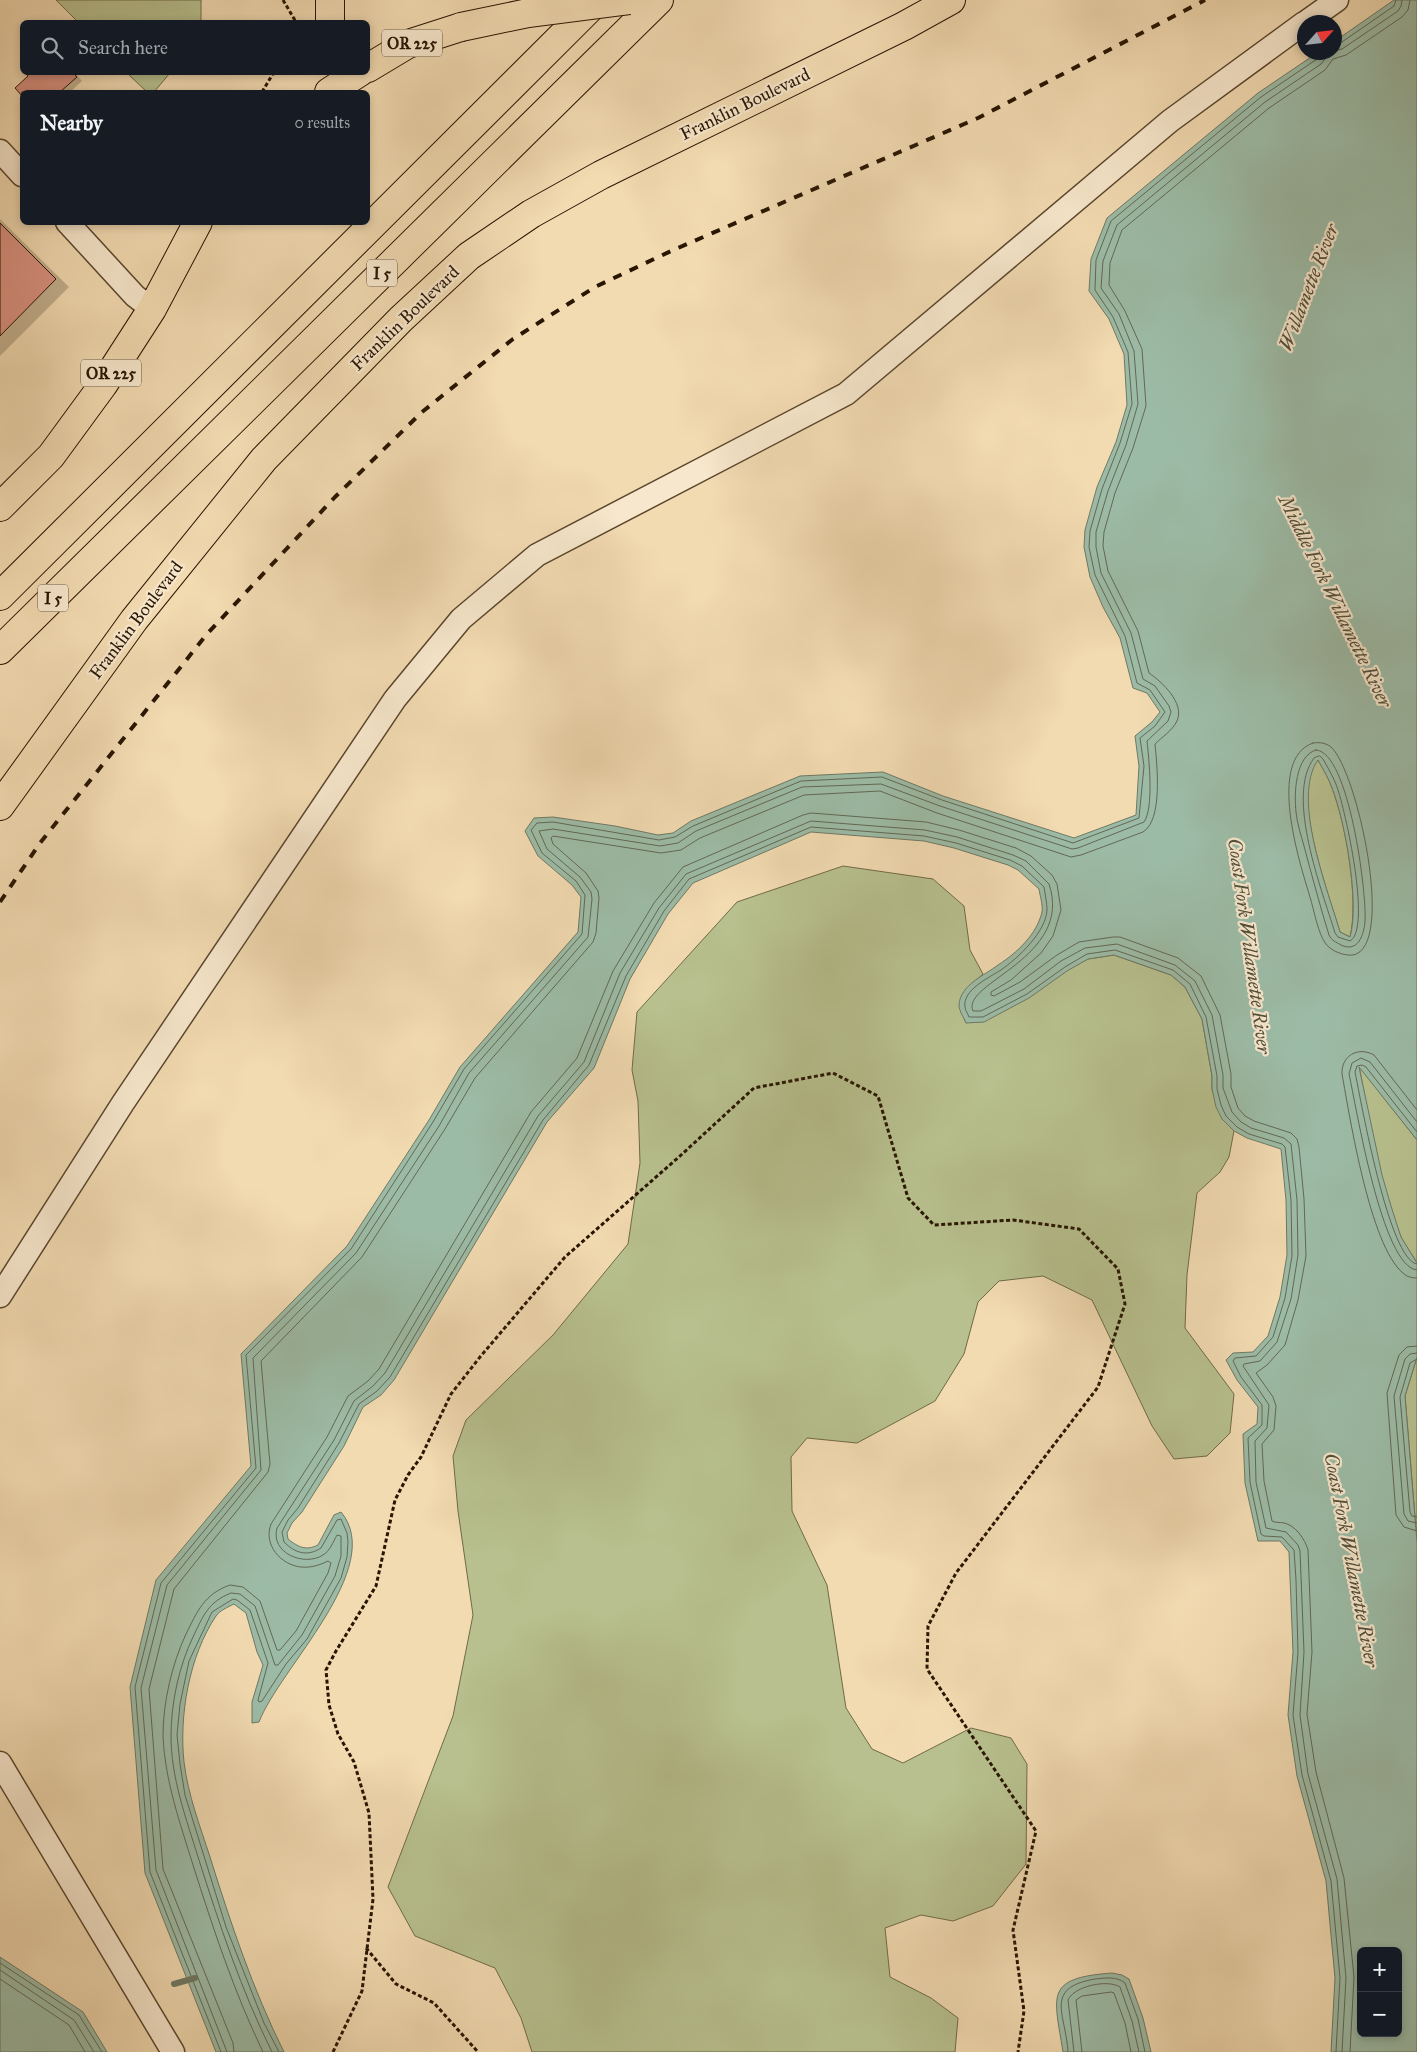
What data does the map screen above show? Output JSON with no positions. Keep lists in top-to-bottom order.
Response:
{
  "streets": {
    "main road": ["OR 225", "Franklin Boulevard", "I 5"]
  },
  "water": ["Willamette River", "Middle Fork Willamette River", "Coast Fork Willamette River"],
  "north": "top right",
  "page": {
    "search": "Search here",
    "heading": ["Nearby", "0 results"],
    "map_buttons": ["+", "−"]
  }
}
